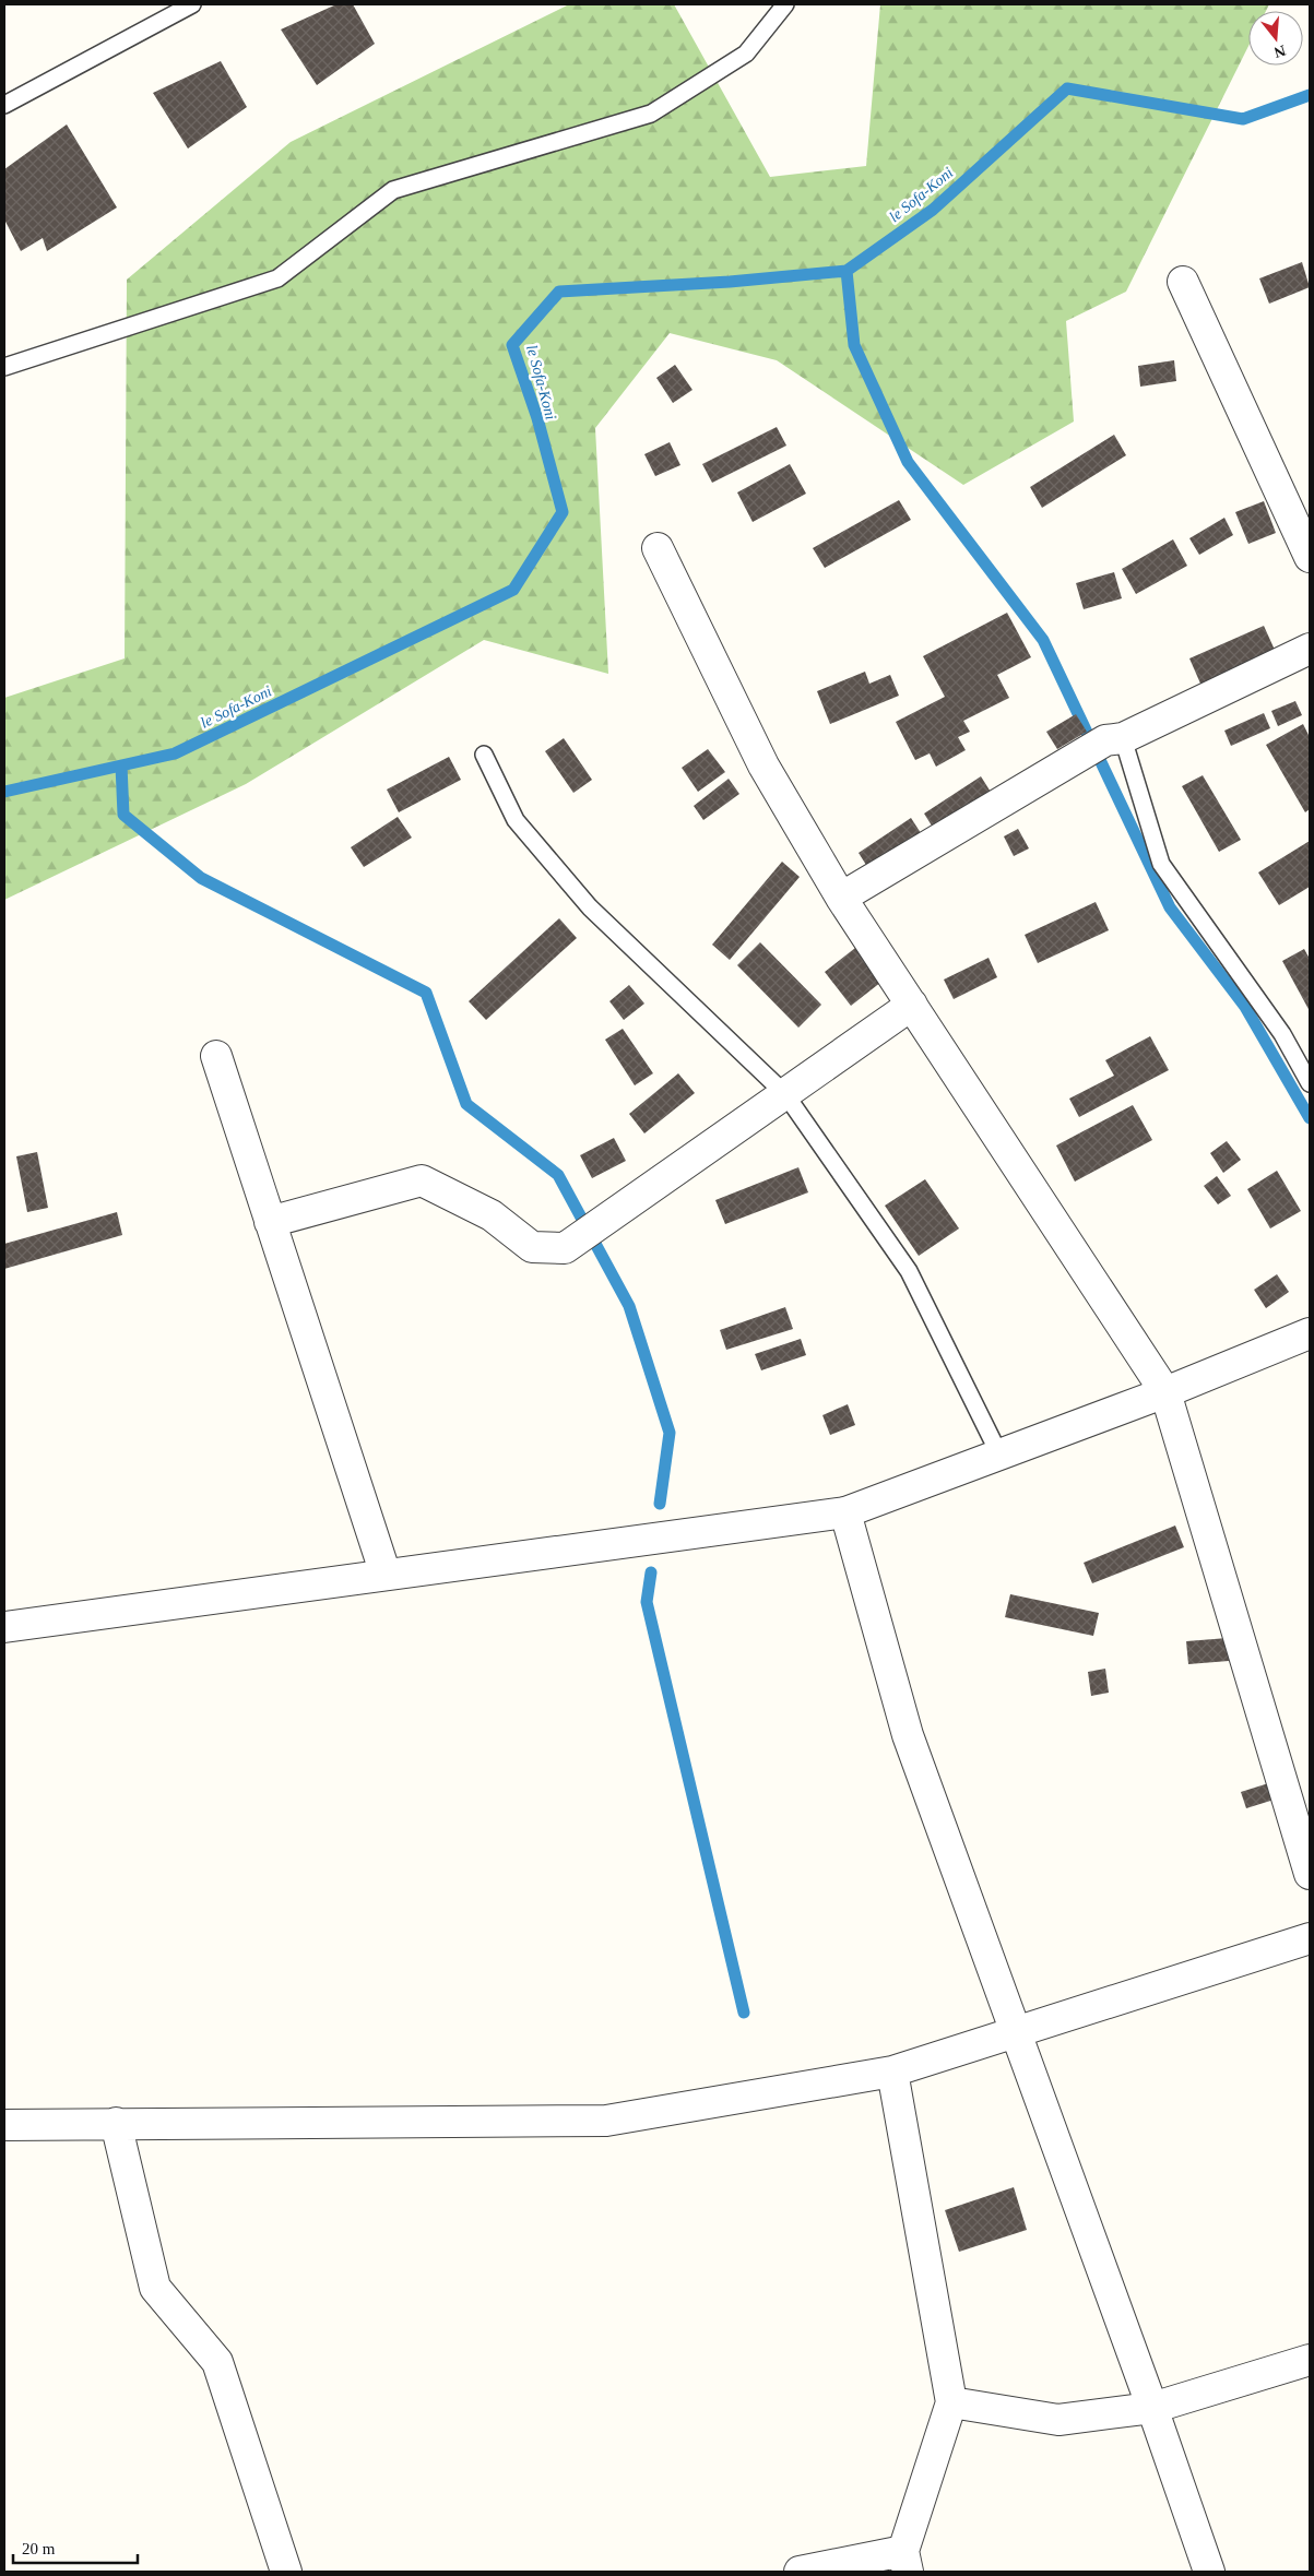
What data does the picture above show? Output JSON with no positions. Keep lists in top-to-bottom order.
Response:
{
  "water": ["le Sofa-Koni"],
  "scale_bar": "20 m",
  "north": "bottom"
}
